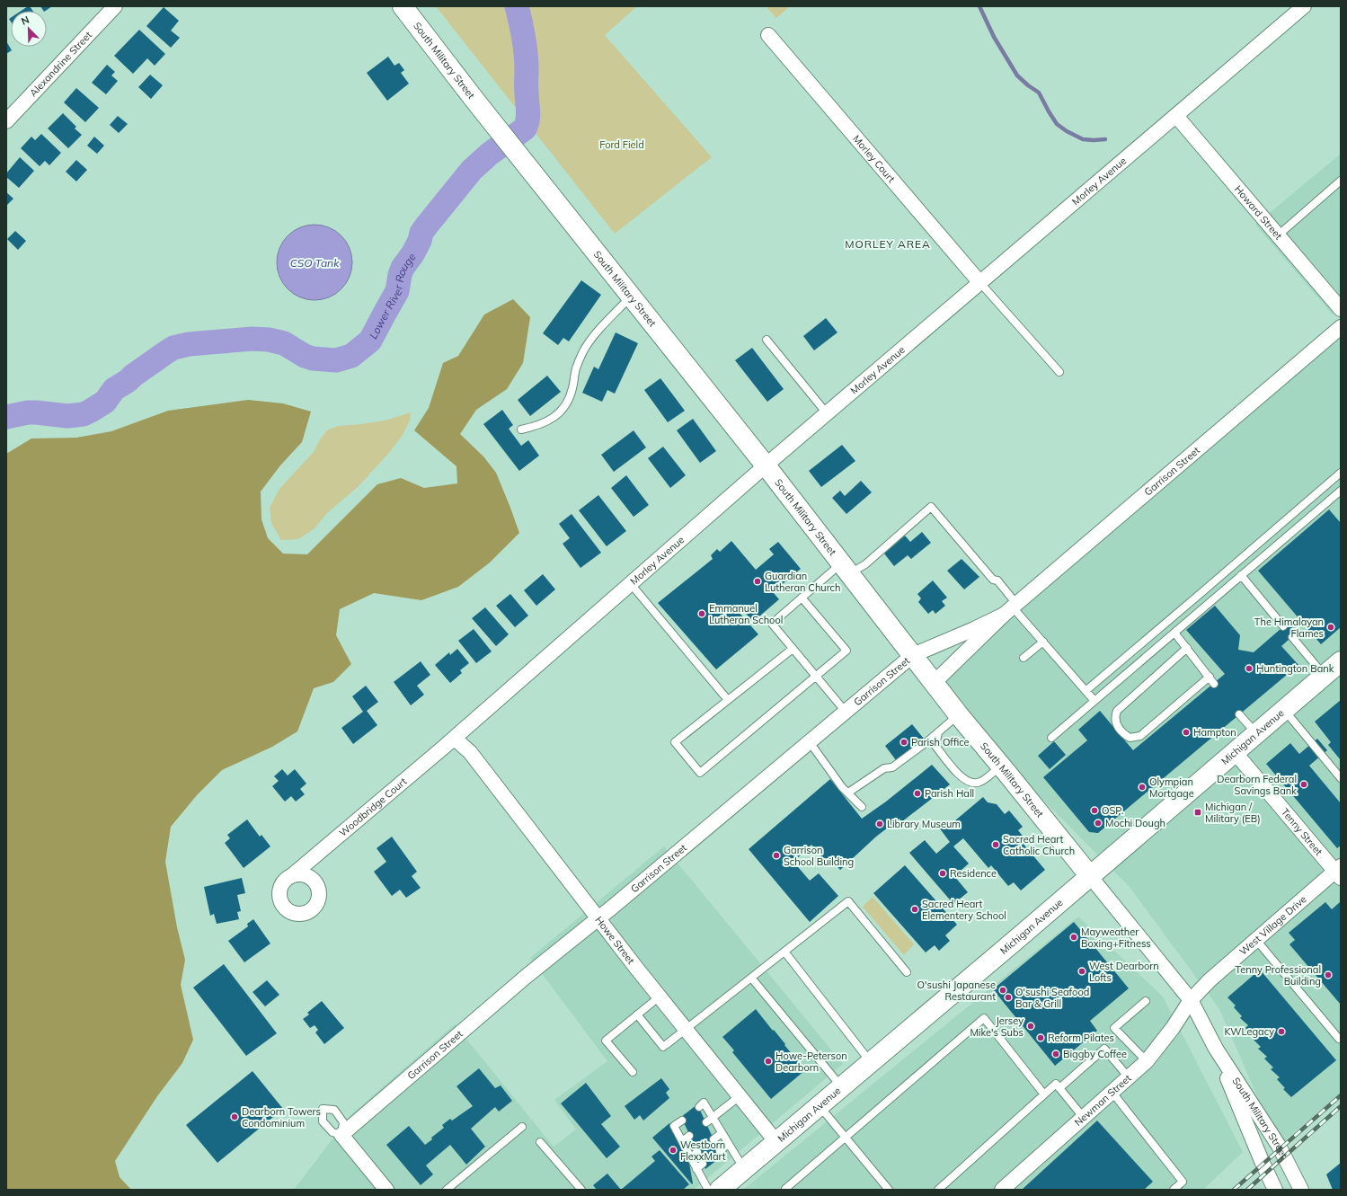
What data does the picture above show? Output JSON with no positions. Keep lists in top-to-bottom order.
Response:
{
  "streets": {
    "street": [
      "South Military Street",
      "Alexandrine Street",
      "Morley Court",
      "Morley Avenue",
      "Howard Street",
      "Garrison Street",
      "Michigan Avenue",
      "Woodbridge Court",
      "Tenny Street",
      "West Village Drive",
      "Howe Street",
      "Newman Street"
    ]
  },
  "crossings": [
    ["South Military Street", "Morley Avenue"],
    ["South Military Street", "Garrison Street"],
    ["South Military Street", "Michigan Avenue"],
    ["South Military Street", "West Village Drive"],
    ["South Military Street", "Newman Street"],
    ["Morley Court", "Morley Avenue"],
    ["Morley Avenue", "Howard Street"],
    ["Morley Avenue", "Woodbridge Court"],
    ["Morley Avenue", "Howe Street"],
    ["Garrison Street", "Howe Street"],
    ["Michigan Avenue", "Tenny Street"],
    ["Michigan Avenue", "Howe Street"],
    ["Woodbridge Court", "Howe Street"],
    ["Tenny Street", "West Village Drive"],
    ["West Village Drive", "Newman Street"]
  ],
  "districts": ["MORLEY AREA"],
  "water": ["CSO Tank", "Lower River Rouge"],
  "parks": ["Ford Field"],
  "places": {
    "other": [
      "Guardian Lutheran Church",
      "Emmanuel Lutheran School",
      "The Himalayan Flames",
      "Huntington Bank",
      "Hampton",
      "Parish Office",
      "Dearborn Federal Savings Bank",
      "Olympian Mortgage",
      "Parish Hall",
      "OSP.",
      "Mochi Dough",
      "Library Museum",
      "Sacred Heart Catholic Church",
      "Garrison School Building",
      "Residence",
      "Sacred Heart Elementery School",
      "Mayweather Boxing+Fitness",
      "West Dearborn Lofts",
      "Tenny Professional Building",
      "O'sushi Japanese Restaurant",
      "O'sushi Seafood Bar & Grill",
      "Jersey Mike's Subs",
      "KWLegacy",
      "Reform Pilates",
      "Biggby Coffee",
      "Howe-Peterson Dearborn",
      "Dearborn Towers Condominium",
      "Westborn FlexxMart"
    ],
    "transit": ["Michigan / Military (EB)"]
  },
  "north": "top left"
}
